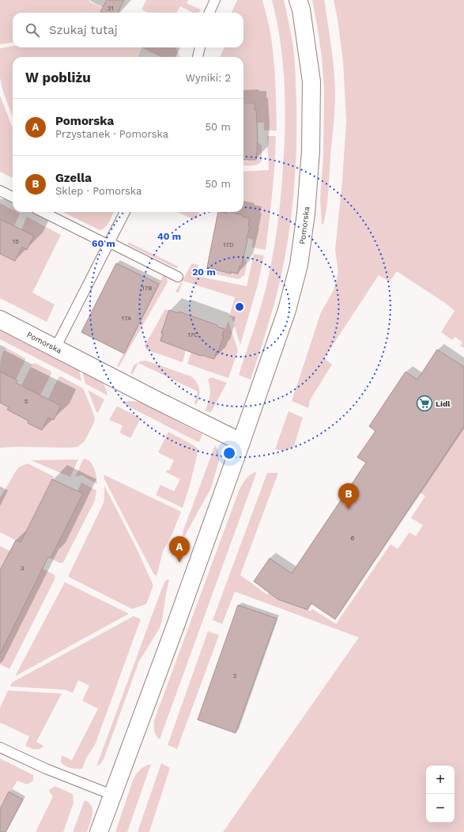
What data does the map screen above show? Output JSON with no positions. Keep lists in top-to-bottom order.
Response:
{
  "streets": {
    "main road": ["Pomorska"]
  },
  "places": {
    "supermarket": ["Lidl"]
  },
  "house_numbers": [
    "21",
    "15",
    "17D",
    "17B",
    "17A",
    "17C",
    "5",
    "6",
    "3",
    "2"
  ],
  "page": {
    "search": "Szukaj tutaj",
    "heading": ["W pobliżu", "Wyniki: 2"],
    "list": [
      {
        "mark": "A",
        "name": "Pomorska",
        "note": "Przystanek · Pomorska",
        "value": "50 m"
      },
      {
        "mark": "B",
        "name": "Gzella",
        "note": "Sklep · Pomorska",
        "value": "50 m"
      }
    ],
    "pins": ["B", "A"],
    "map_buttons": ["+", "−"]
  },
  "rings": ["40 m", "60 m", "20 m"]
}
